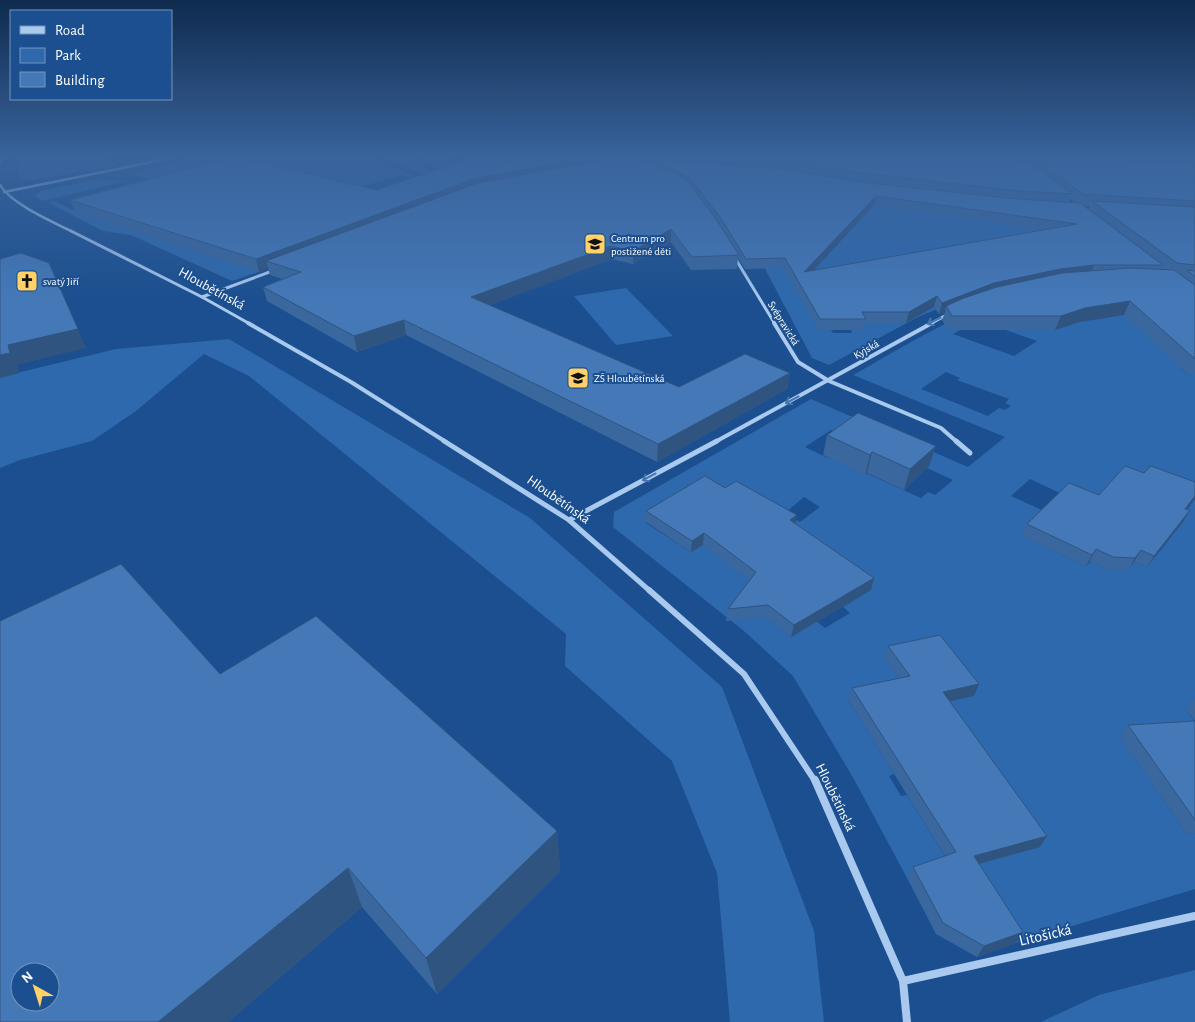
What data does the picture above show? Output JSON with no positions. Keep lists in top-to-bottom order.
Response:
{
  "streets": {
    "street": [
      "Hloubětínská",
      "Svépravická",
      "Kyjská",
      "Litošická"
    ]
  },
  "crossings": [
    ["Hloubětínská", "Kyjská"],
    ["Hloubětínská", "Litošická"],
    ["Svépravická", "Kyjská"]
  ],
  "one_way": ["Kyjská"],
  "places": {
    "school or university": ["Centrum pro postižené děti", "ZŠ Hloubětínská"],
    "church": ["svatý Jiří"]
  },
  "legend": ["Road", "Park", "Building"],
  "north": "top left"
}
